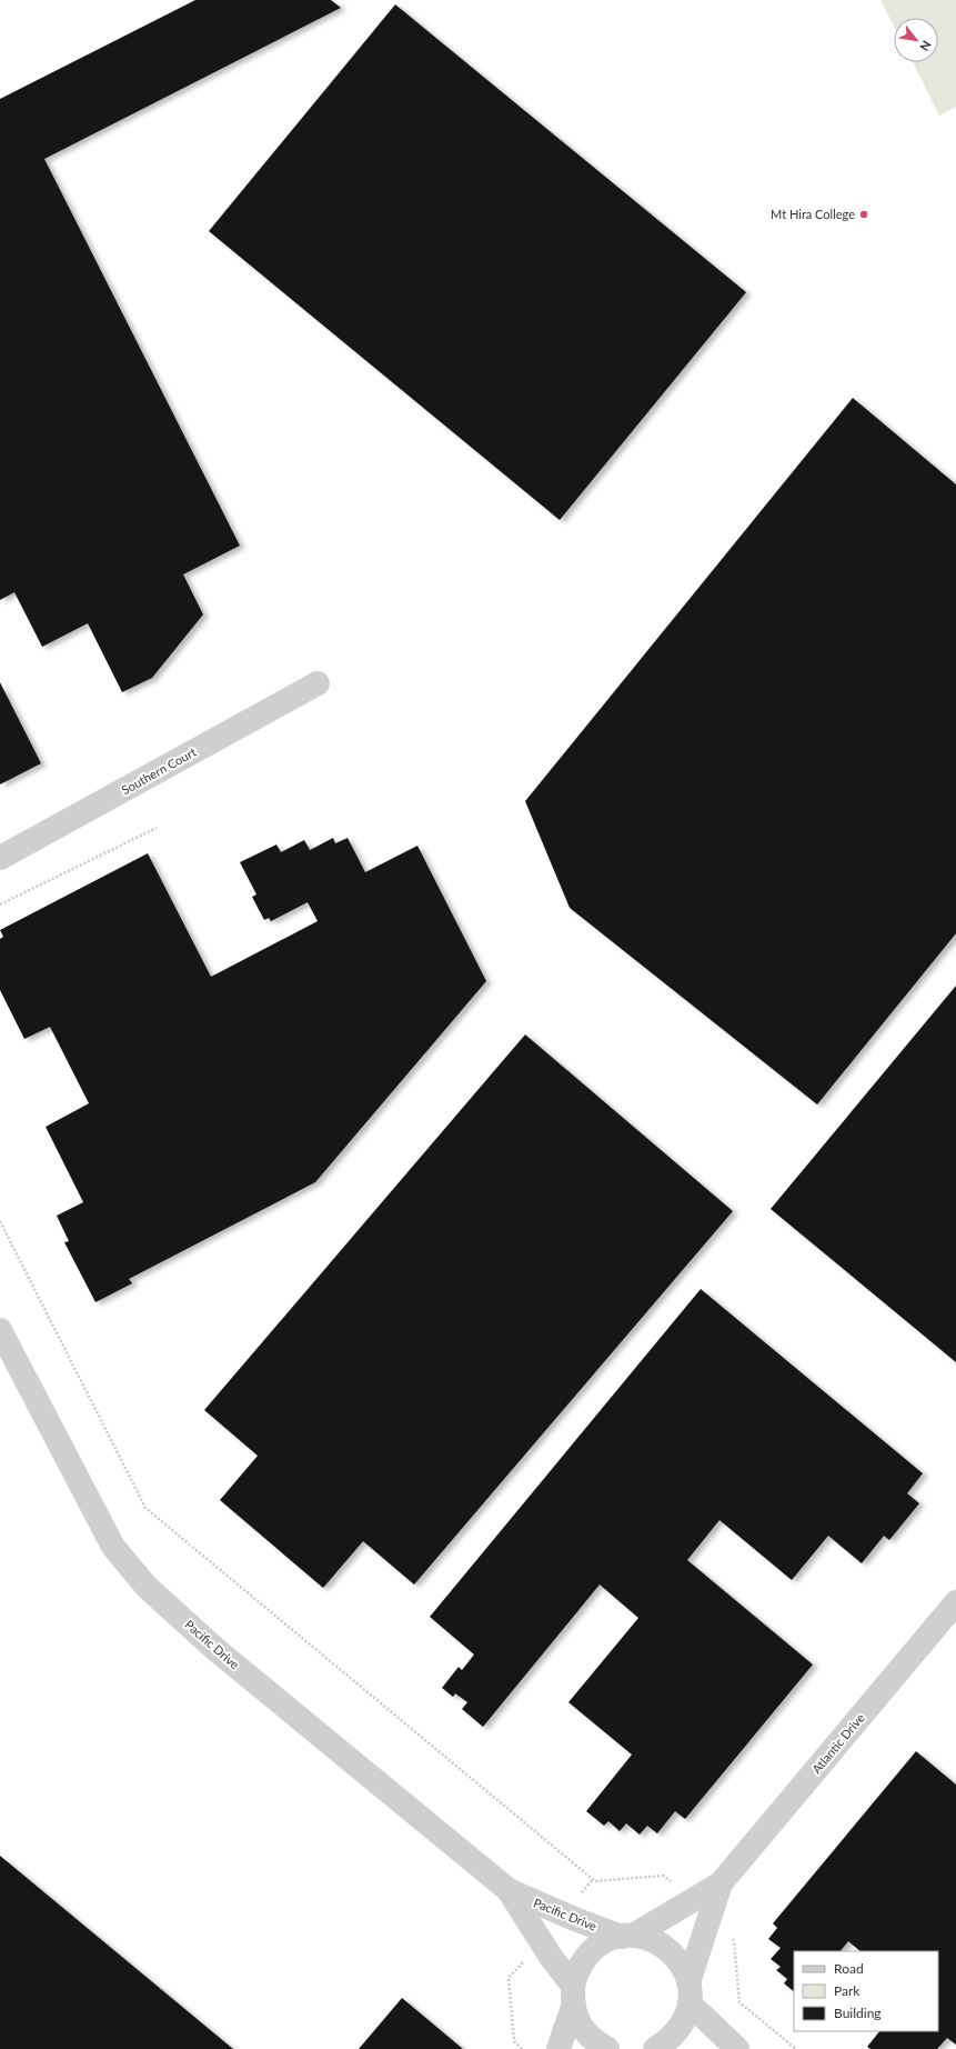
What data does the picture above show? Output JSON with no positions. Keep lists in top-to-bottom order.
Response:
{
  "streets": {
    "street": ["Southern Court", "Pacific Drive", "Atlantic Drive"]
  },
  "crossings": [
    ["Pacific Drive", "Atlantic Drive"]
  ],
  "places": ["Mt Hira College"],
  "legend": ["Road", "Park", "Building"],
  "north": "bottom right"
}
